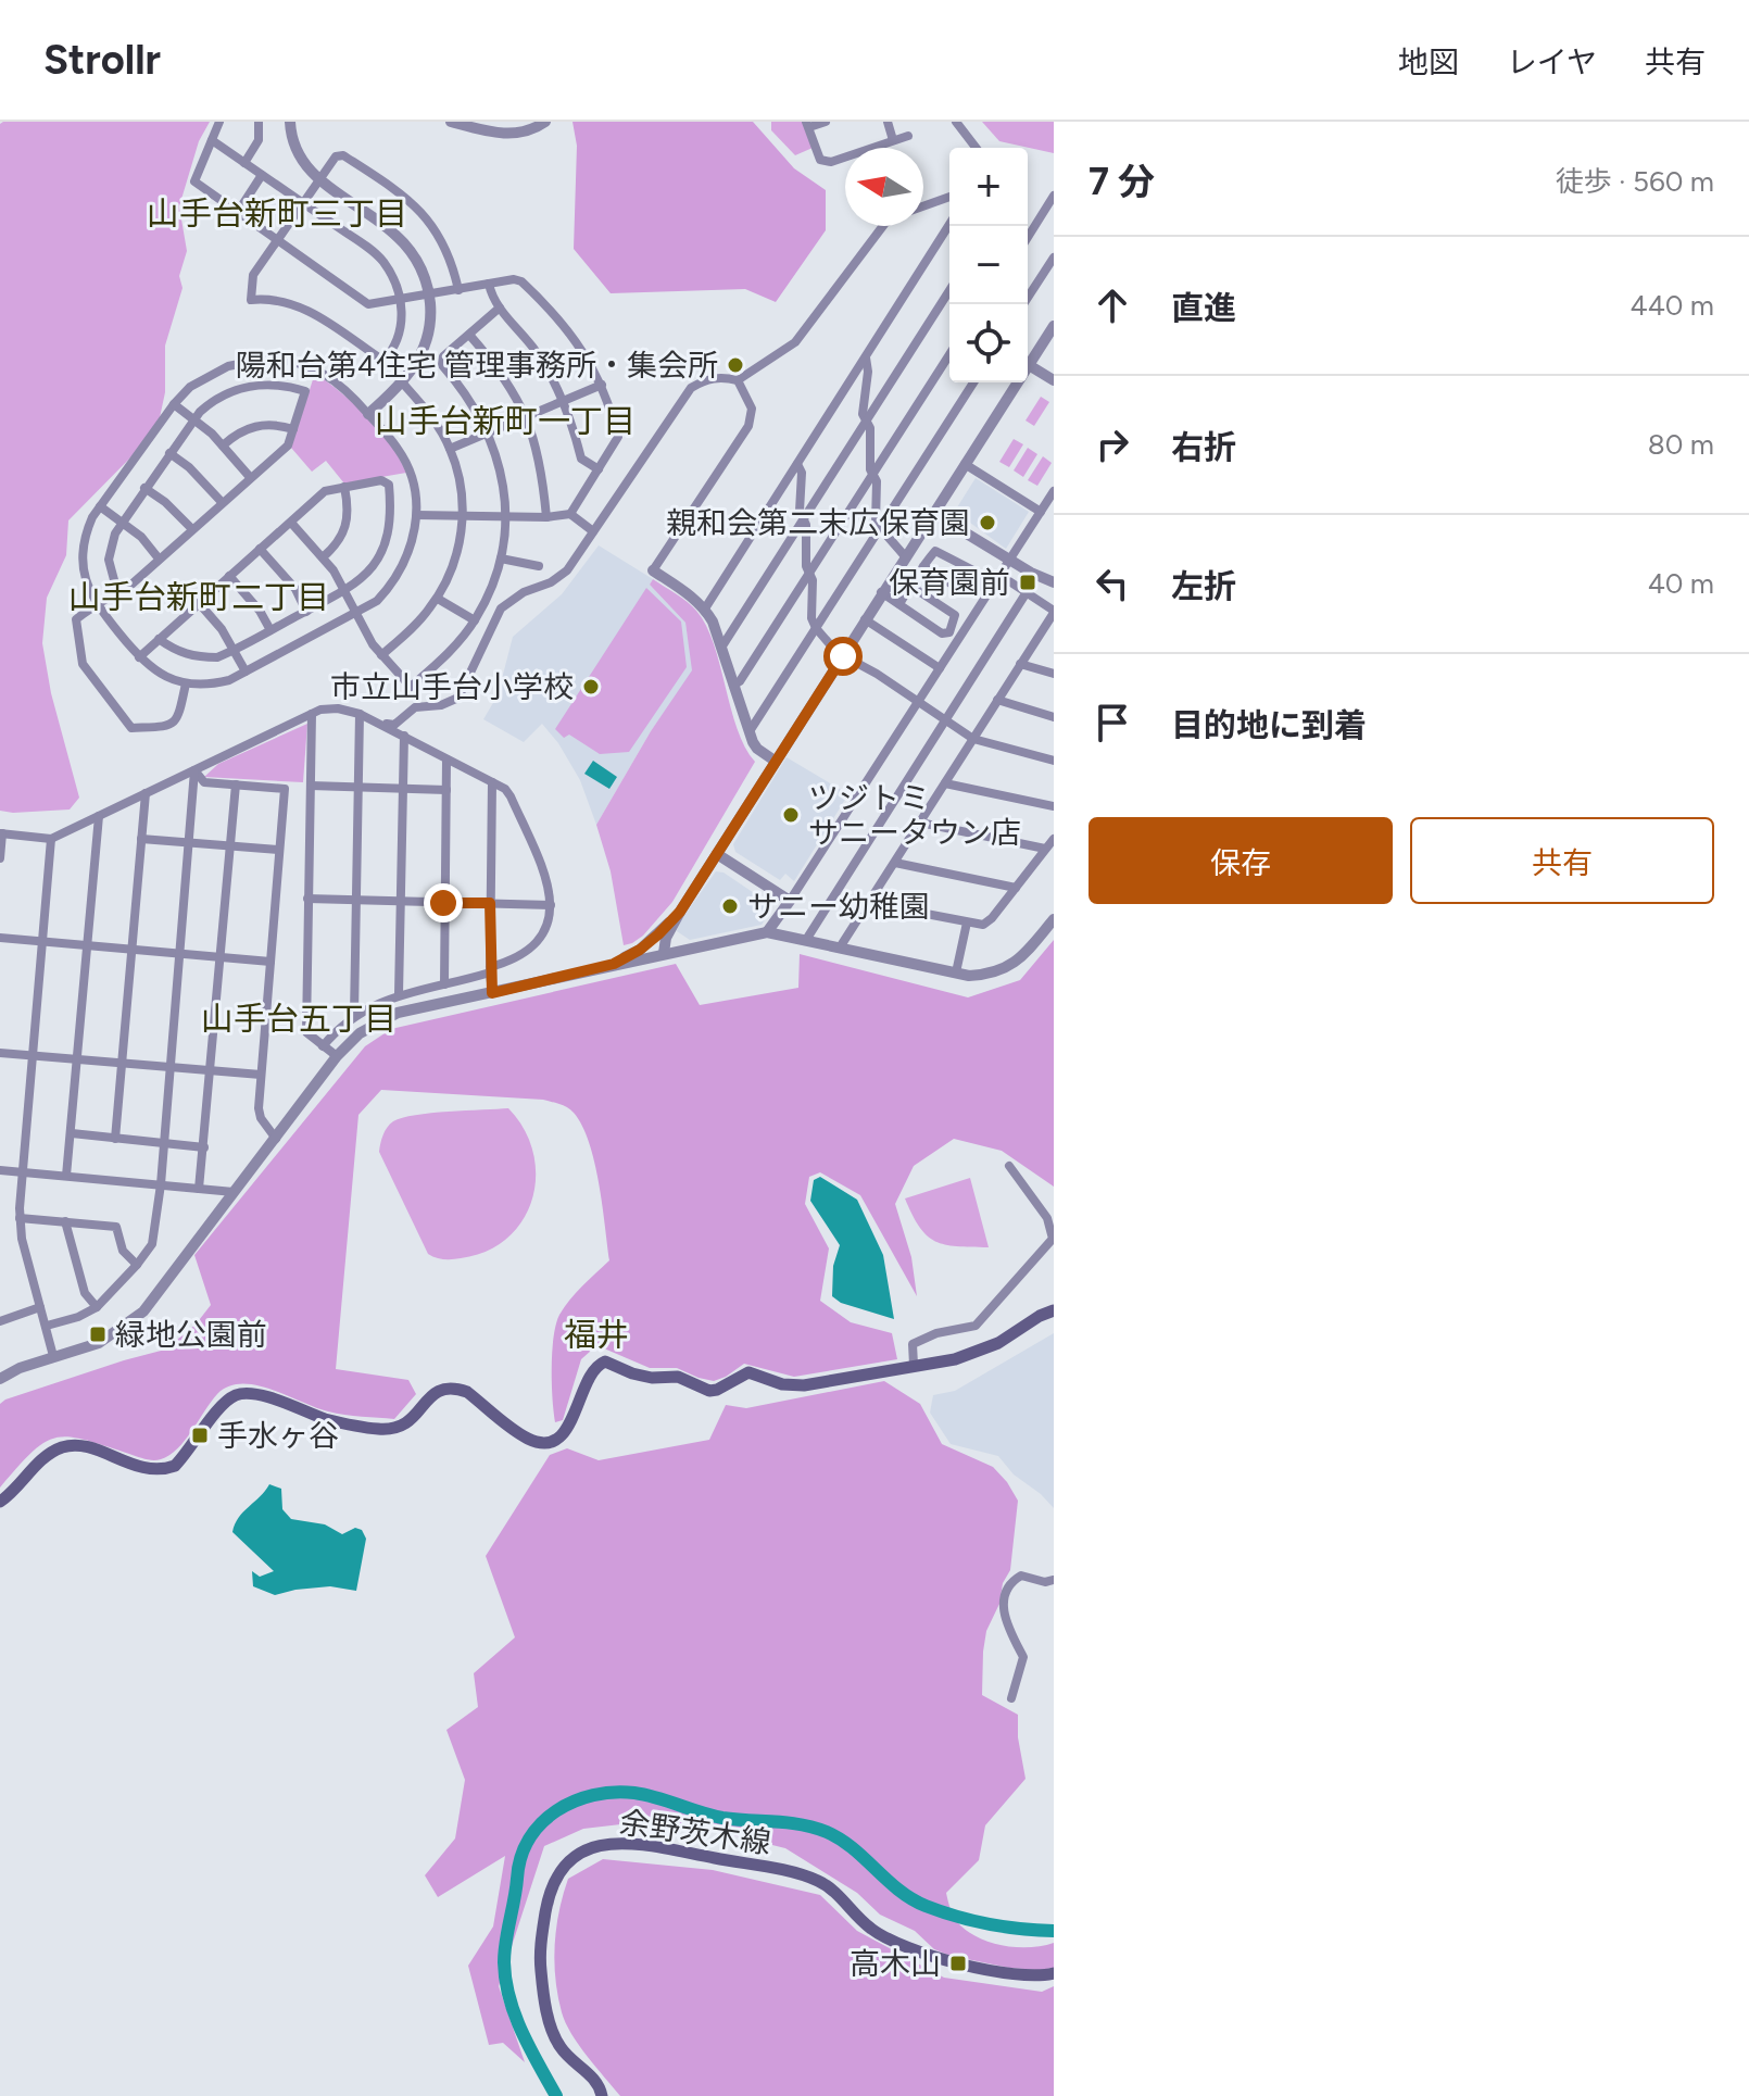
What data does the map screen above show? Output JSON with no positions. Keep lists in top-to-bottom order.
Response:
{
  "streets": {
    "main road": ["余野茨木線"]
  },
  "districts": [
    "山手台新町三丁目",
    "山手台新町一丁目",
    "山手台新町二丁目",
    "山手台五丁目",
    "福井"
  ],
  "places": {
    "other": [
      "陽和台第4住宅 管理事務所・集会所",
      "親和会第二末広保育園",
      "市立山手台小学校",
      "ツジトミ サニータウン店",
      "サニー幼稚園"
    ],
    "transit": [
      "保育園前",
      "緑地公園前",
      "手水ヶ谷",
      "高木山"
    ]
  },
  "north": "left",
  "page": {
    "header": "Strollr",
    "nav": ["地図", "レイヤ", "共有"],
    "heading": ["7 分", "徒歩 · 560 m"],
    "map_buttons": ["+", "−"],
    "list": [
      ["直進", "440 m"],
      ["右折", "80 m"],
      ["左折", "40 m"],
      "目的地に到着"
    ],
    "buttons": ["保存", "共有"]
  }
}
